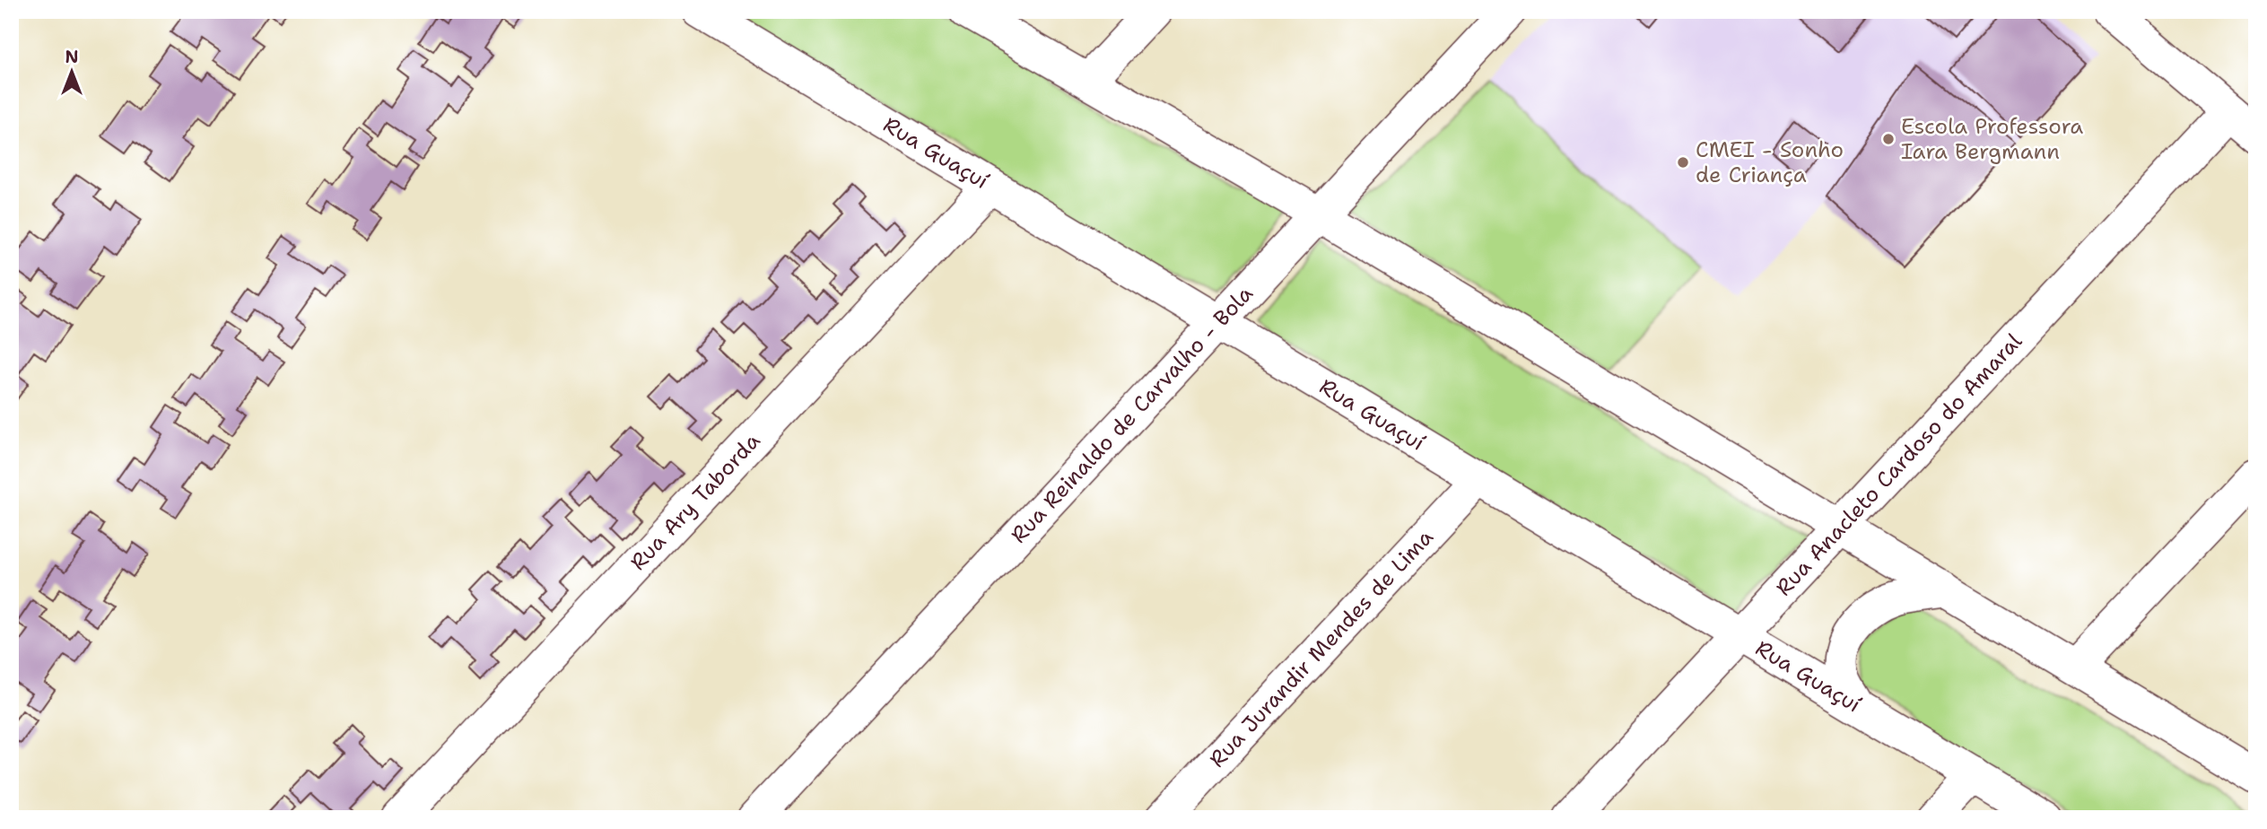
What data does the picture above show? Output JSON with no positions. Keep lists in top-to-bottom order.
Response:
{
  "streets": {
    "street": [
      "Rua Guaçuí",
      "Rua Reinaldo de Carvalho - Bola",
      "Rua Anacleto Cardoso do Amaral",
      "Rua Ary Taborda",
      "Rua Jurandir Mendes de Lima"
    ]
  },
  "crossings": [
    ["Rua Guaçuí", "Rua Reinaldo de Carvalho - Bola"],
    ["Rua Guaçuí", "Rua Anacleto Cardoso do Amaral"],
    ["Rua Guaçuí", "Rua Ary Taborda"],
    ["Rua Guaçuí", "Rua Jurandir Mendes de Lima"]
  ],
  "places": ["Escola Professora Iara Bergmann", "CMEI - Sonho de Criança"],
  "north": "top"
}
